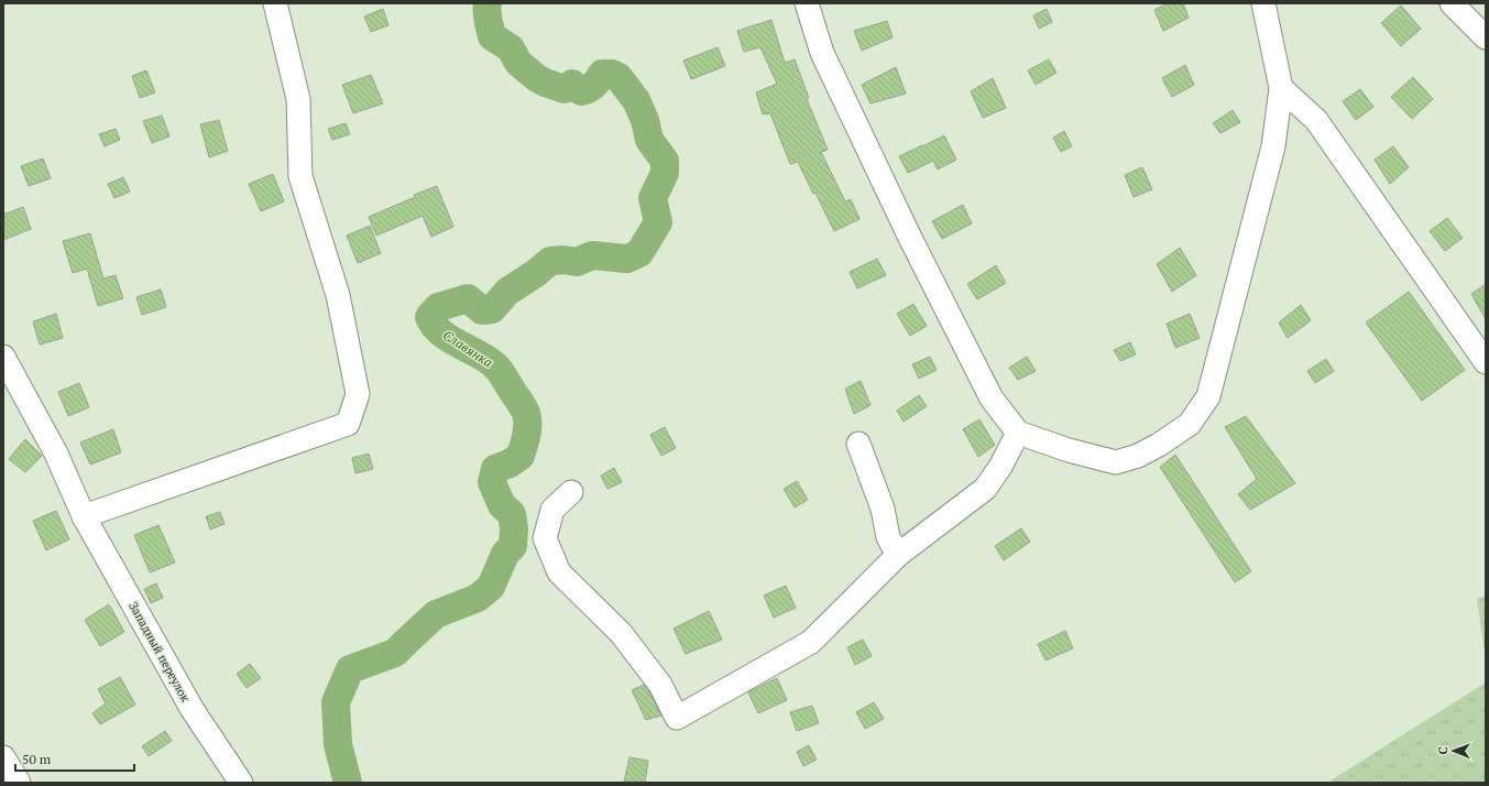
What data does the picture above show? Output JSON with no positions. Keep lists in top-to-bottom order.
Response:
{
  "streets": {
    "street": ["Западный переулок"]
  },
  "water": ["Славянка"],
  "scale_bar": "50 m",
  "north": "left"
}
